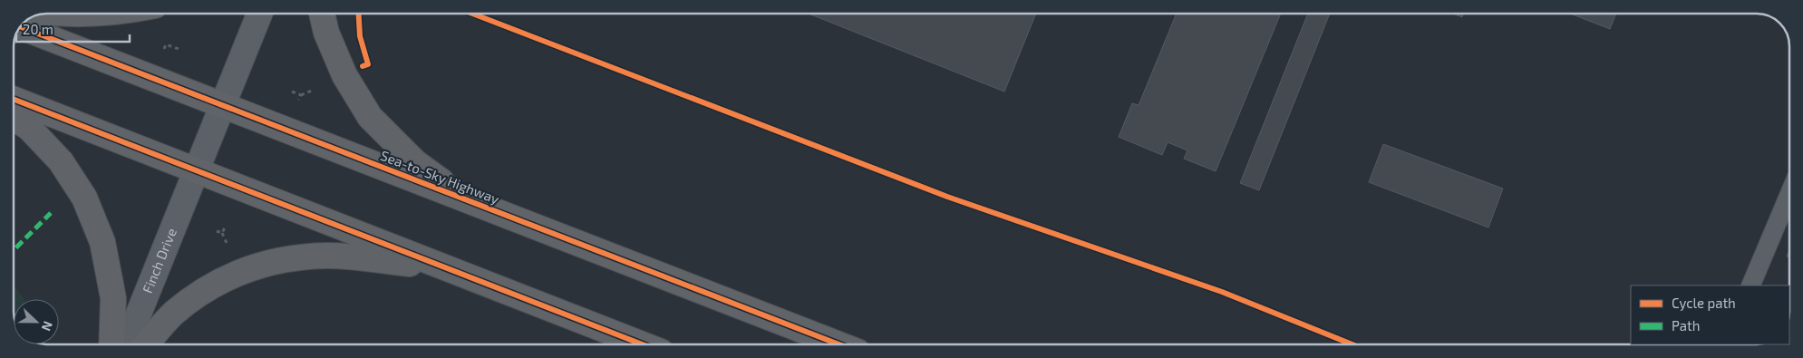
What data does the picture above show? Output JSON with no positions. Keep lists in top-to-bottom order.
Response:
{
  "streets": {
    "highway": ["Sea-to-Sky Highway"],
    "street": ["Finch Drive"]
  },
  "crossings": [
    ["Sea-to-Sky Highway", "Finch Drive"]
  ],
  "legend": ["Cycle path", "Path"],
  "scale_bar": "20 m",
  "north": "right"
}
